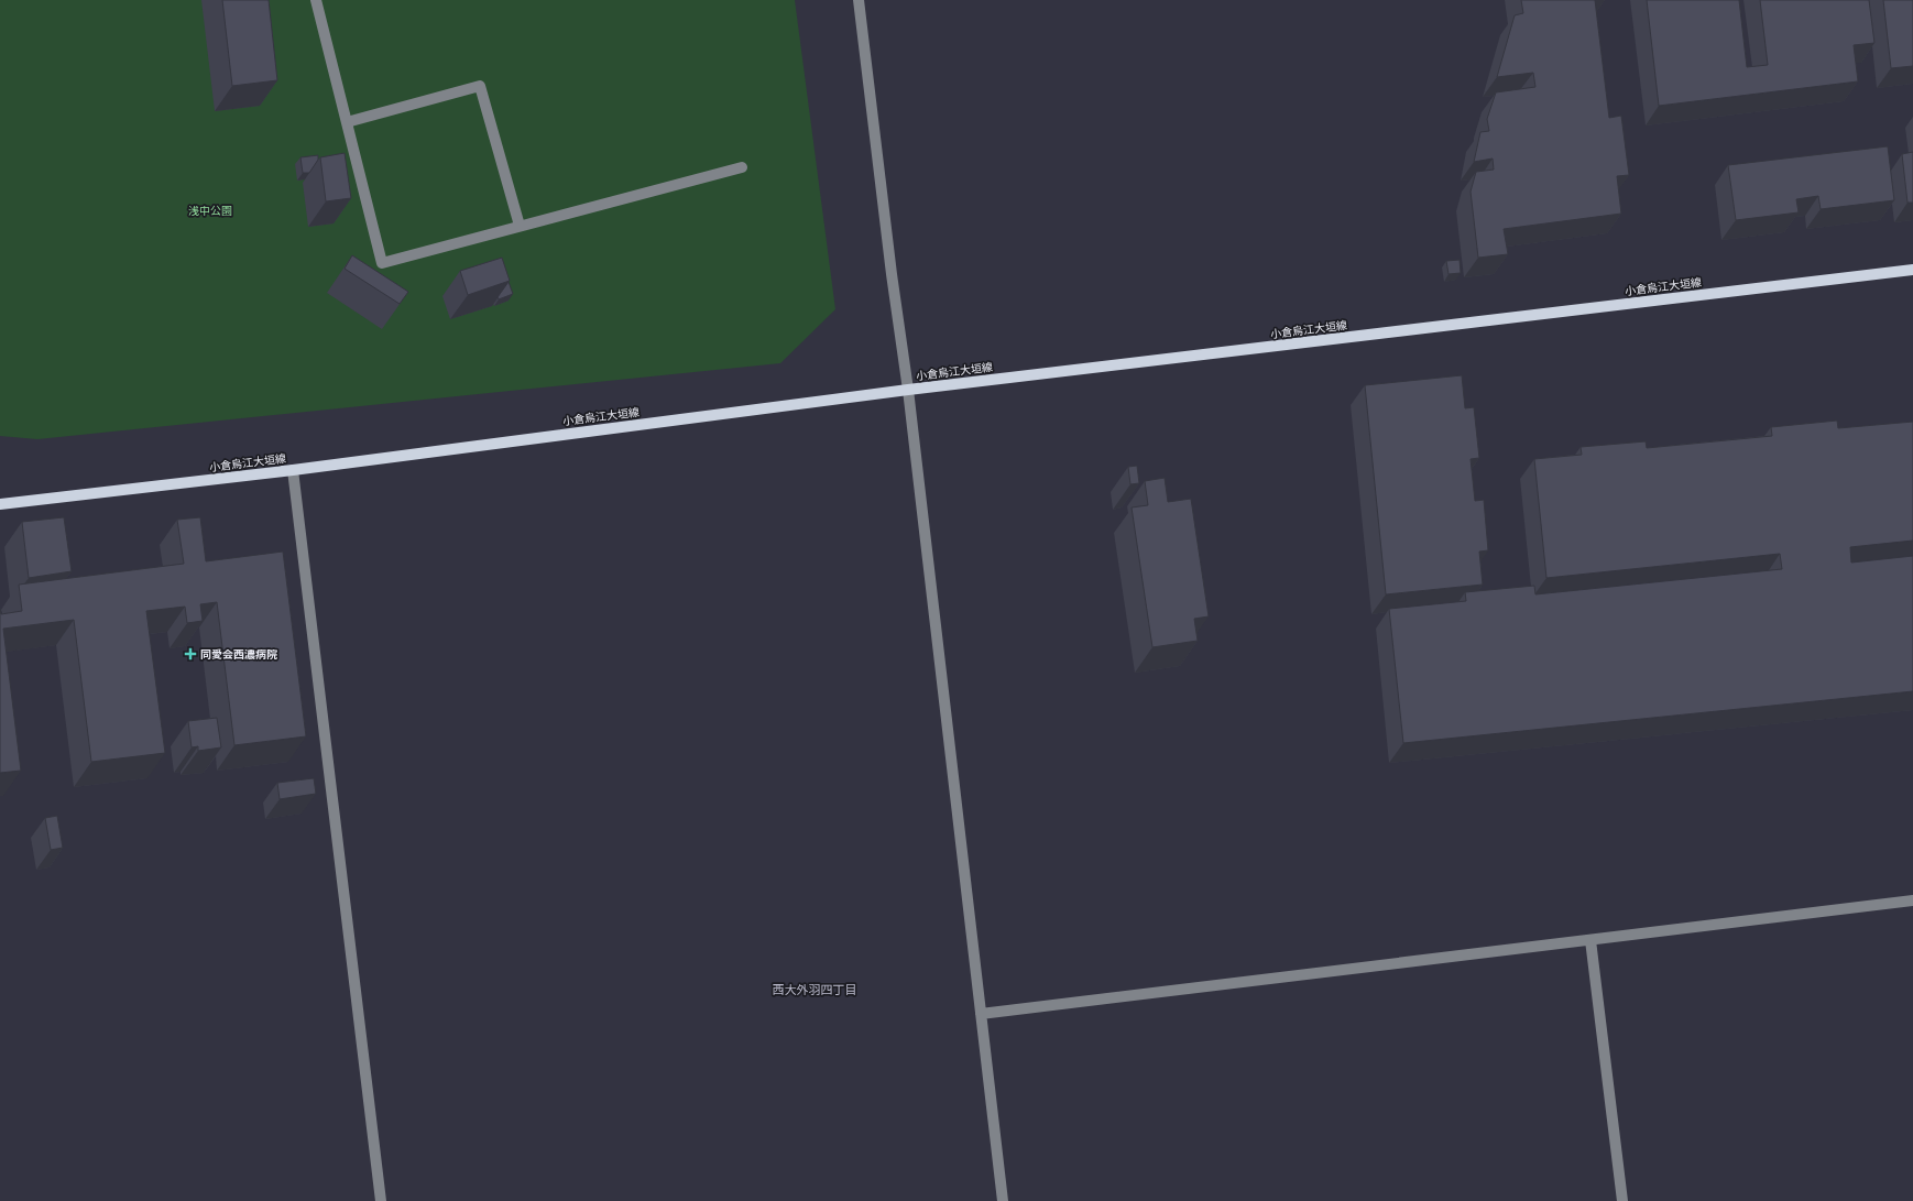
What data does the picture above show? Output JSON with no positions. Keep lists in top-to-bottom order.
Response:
{
  "streets": {
    "main road": ["小倉烏江大垣線"]
  },
  "districts": ["西大外羽四丁目"],
  "parks": ["浅中公園"],
  "places": {
    "health": ["同愛会西濃病院"]
  }
}
